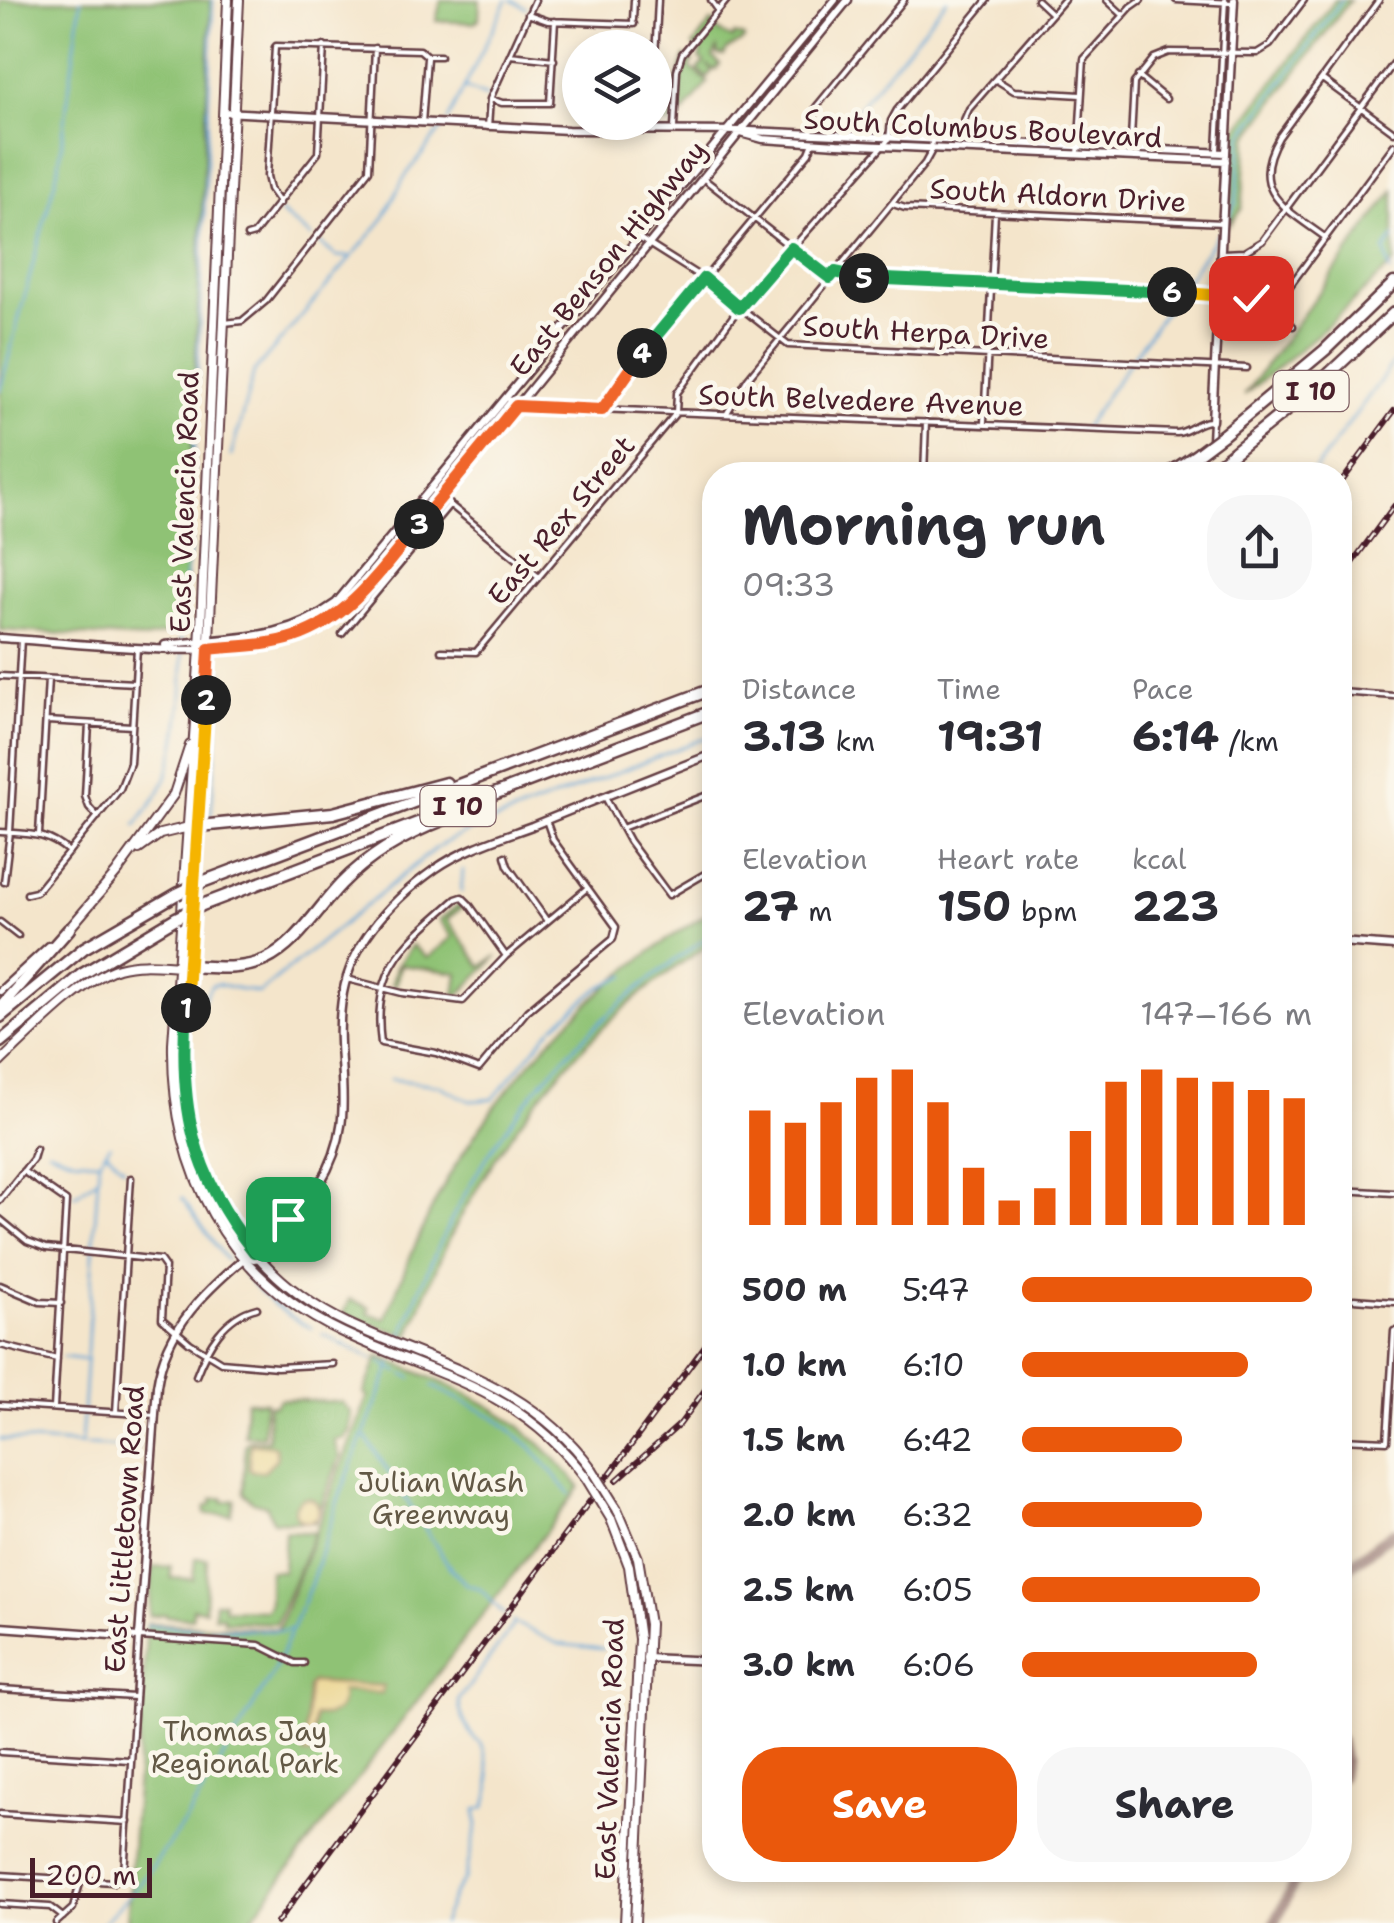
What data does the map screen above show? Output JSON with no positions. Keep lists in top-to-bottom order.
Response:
{
  "streets": {
    "highway": ["I 10"],
    "main road": ["East Valencia Road"],
    "street": [
      "South Columbus Boulevard",
      "South Aldorn Drive",
      "East Benson Highway",
      "South Herpa Drive",
      "South Belvedere Avenue",
      "East Rex Street",
      "East Littletown Road"
    ]
  },
  "crossings": [
    ["South Columbus Boulevard", "East Benson Highway"],
    ["South Columbus Boulevard", "East Valencia Road"],
    ["South Columbus Boulevard", "East Rex Street"],
    ["East Benson Highway", "South Herpa Drive"],
    ["East Benson Highway", "South Belvedere Avenue"],
    ["East Benson Highway", "East Valencia Road"],
    ["South Herpa Drive", "East Rex Street"],
    ["South Belvedere Avenue", "East Rex Street"],
    ["East Valencia Road", "East Littletown Road"]
  ],
  "parks": ["Julian Wash Greenway", "Thomas Jay Regional Park"],
  "scale_bar": "200 m",
  "page": {
    "pins": [
      "5",
      "6",
      "4",
      "3",
      "2",
      "1"
    ],
    "heading": ["Morning run", "09:33"],
    "stats": [
      ["Distance", "3.13 km"],
      ["Time", "19:31"],
      ["Pace", "6:14 /km"],
      ["Elevation", "27 m"],
      ["Heart rate", "150 bpm"],
      ["kcal", "223"]
    ],
    "chart": ["Elevation", "147–166 m"],
    "list": [
      {
        "name": "500 m",
        "note": "5:47"
      },
      {
        "name": "1.0 km",
        "note": "6:10"
      },
      {
        "name": "1.5 km",
        "note": "6:42"
      },
      {
        "name": "2.0 km",
        "note": "6:32"
      },
      {
        "name": "2.5 km",
        "note": "6:05"
      },
      {
        "name": "3.0 km",
        "note": "6:06"
      }
    ],
    "buttons": ["Save", "Share"],
    "scale": "200 m"
  }
}
